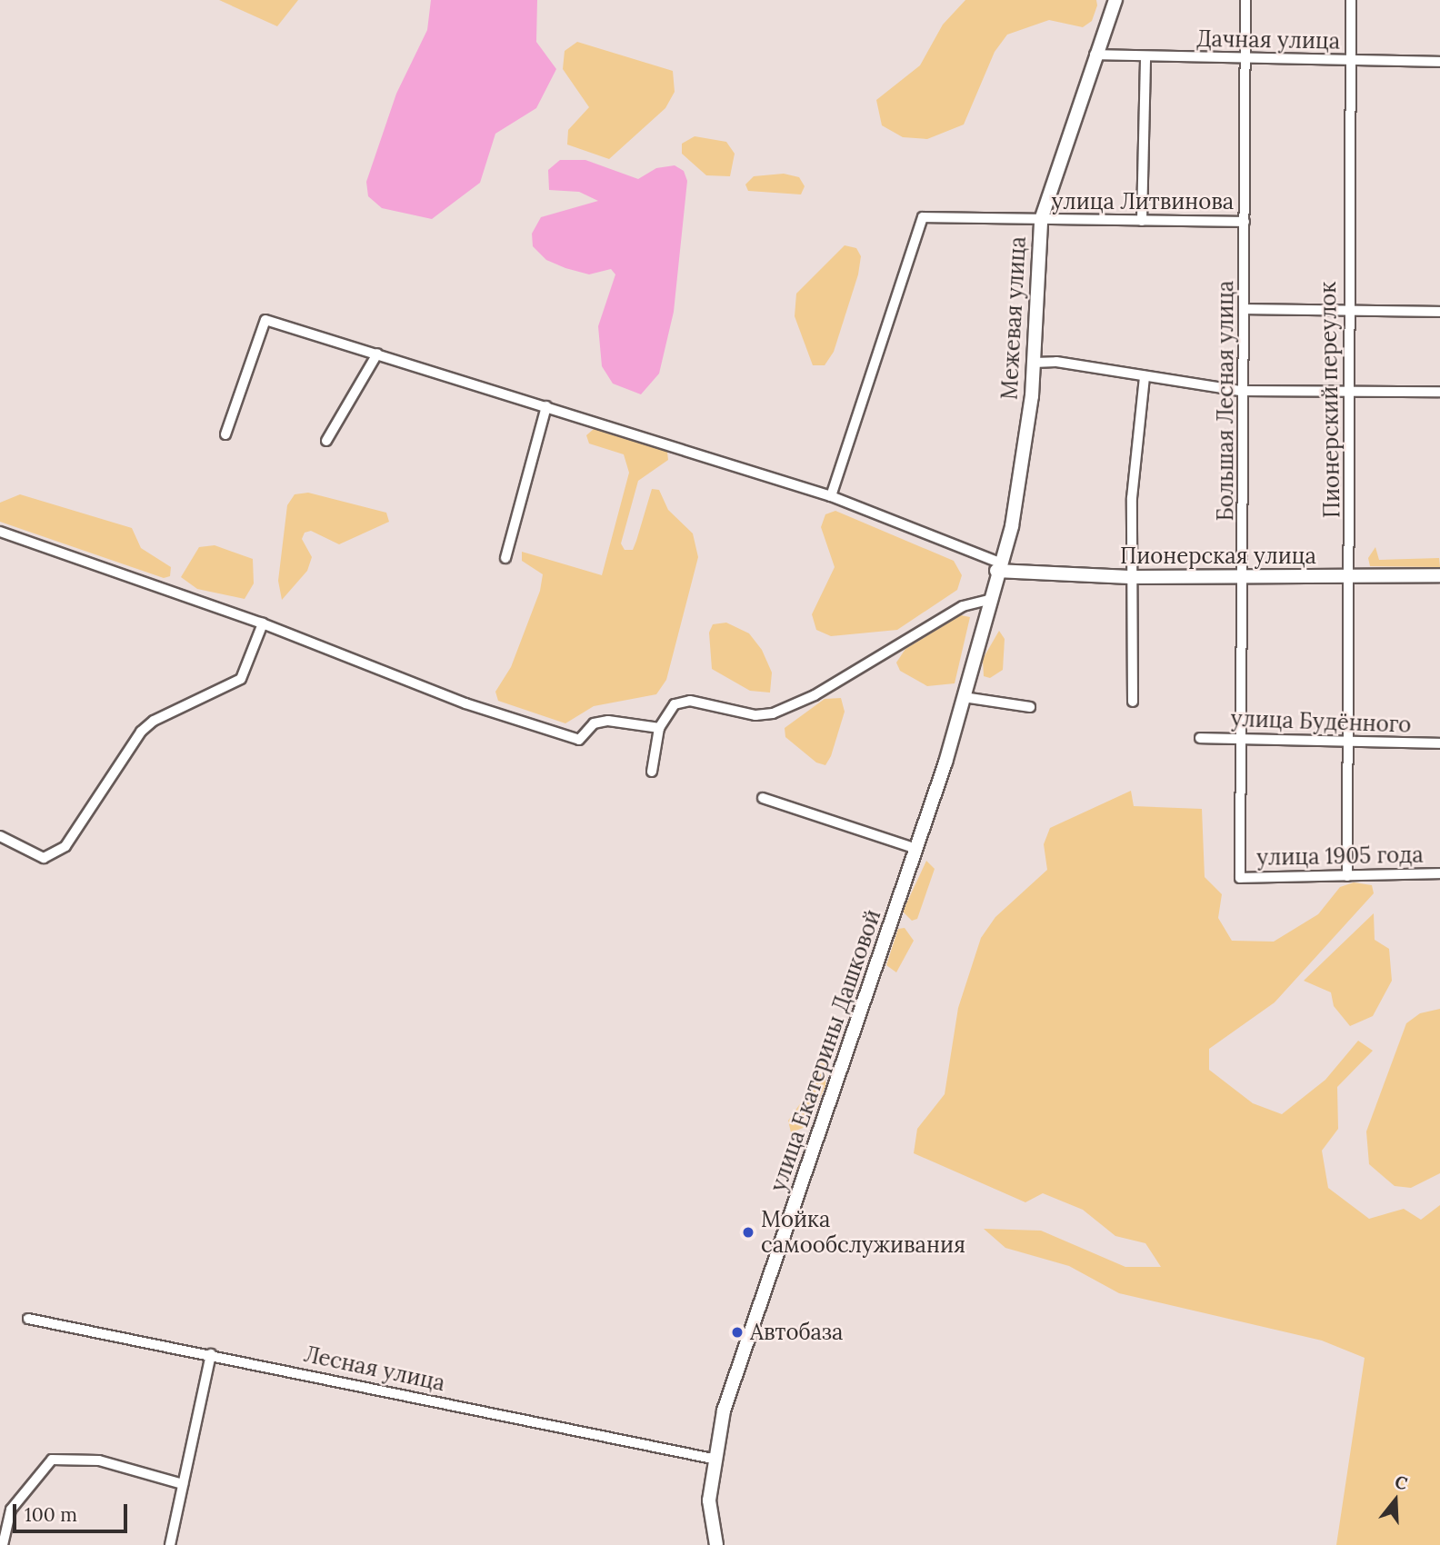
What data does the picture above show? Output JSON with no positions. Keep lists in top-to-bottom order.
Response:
{
  "streets": {
    "street": [
      "Дачная улица",
      "улица Литвинова",
      "Межевая улица",
      "Пионерский переулок",
      "Большая Лесная улица",
      "Пионерская улица",
      "улица Будённого",
      "улица 1905 года",
      "улица Екатерины Дашковой",
      "Лесная улица"
    ]
  },
  "crossings": [
    ["Дачная улица", "Межевая улица"],
    ["Дачная улица", "Пионерский переулок"],
    ["Дачная улица", "Большая Лесная улица"],
    ["улица Литвинова", "Межевая улица"],
    ["улица Литвинова", "Большая Лесная улица"],
    ["Межевая улица", "Пионерская улица"],
    ["Межевая улица", "улица Екатерины Дашковой"],
    ["Пионерский переулок", "Пионерская улица"],
    ["Пионерский переулок", "улица Будённого"],
    ["Пионерский переулок", "улица 1905 года"],
    ["Большая Лесная улица", "Пионерская улица"],
    ["Большая Лесная улица", "улица Будённого"],
    ["Большая Лесная улица", "улица 1905 года"],
    ["Пионерская улица", "улица Екатерины Дашковой"],
    ["улица Екатерины Дашковой", "Лесная улица"]
  ],
  "places": ["Мойка самообслуживания", "Автобаза"],
  "scale_bar": "100 m",
  "north": "top"
}
